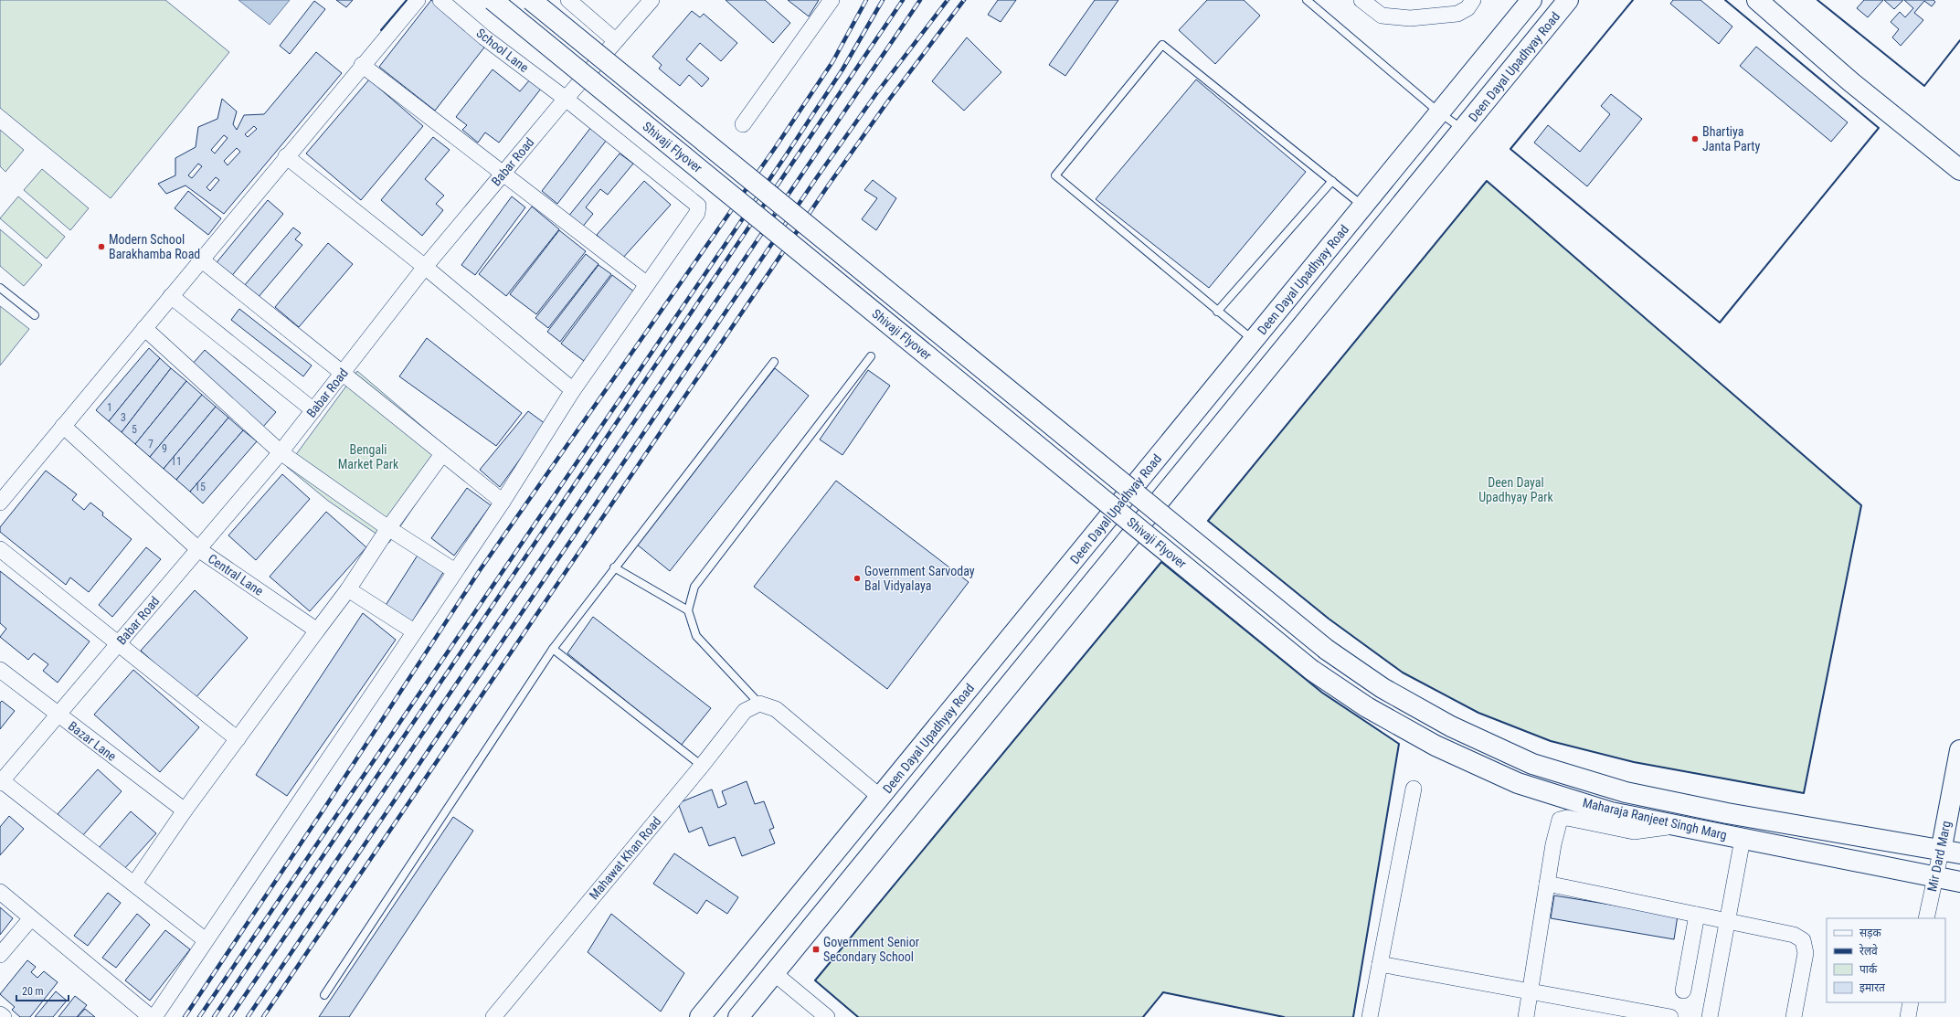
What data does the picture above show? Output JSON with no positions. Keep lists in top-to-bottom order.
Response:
{
  "streets": {
    "main road": [
      "Deen Dayal Upadhyay Road",
      "Shivaji Flyover",
      "Maharaja Ranjeet Singh Marg",
      "Mir Dard Marg"
    ],
    "street": [
      "School Lane",
      "Babar Road",
      "Central Lane",
      "Bazar Lane",
      "Mahawat Khan Road"
    ]
  },
  "crossings": [
    ["School Lane", "Babar Road"],
    ["Shivaji Flyover", "Maharaja Ranjeet Singh Marg"],
    ["Babar Road", "Central Lane"],
    ["Babar Road", "Bazar Lane"],
    ["Maharaja Ranjeet Singh Marg", "Mir Dard Marg"]
  ],
  "parks": ["Bengali Market Park", "Deen Dayal Upadhyay Park"],
  "places": {
    "other": ["Bhartiya Janta Party", "Modern School Barakhamba Road", "Government Sarvoday Bal Vidyalaya"],
    "transit": ["Government Senior Secondary School"]
  },
  "house_numbers": [
    "1",
    "3",
    "5",
    "7",
    "9",
    "11",
    "15"
  ],
  "legend": [
    "सड़क",
    "रेलवे",
    "पार्क",
    "इमारत"
  ],
  "scale_bar": "20 m"
}
